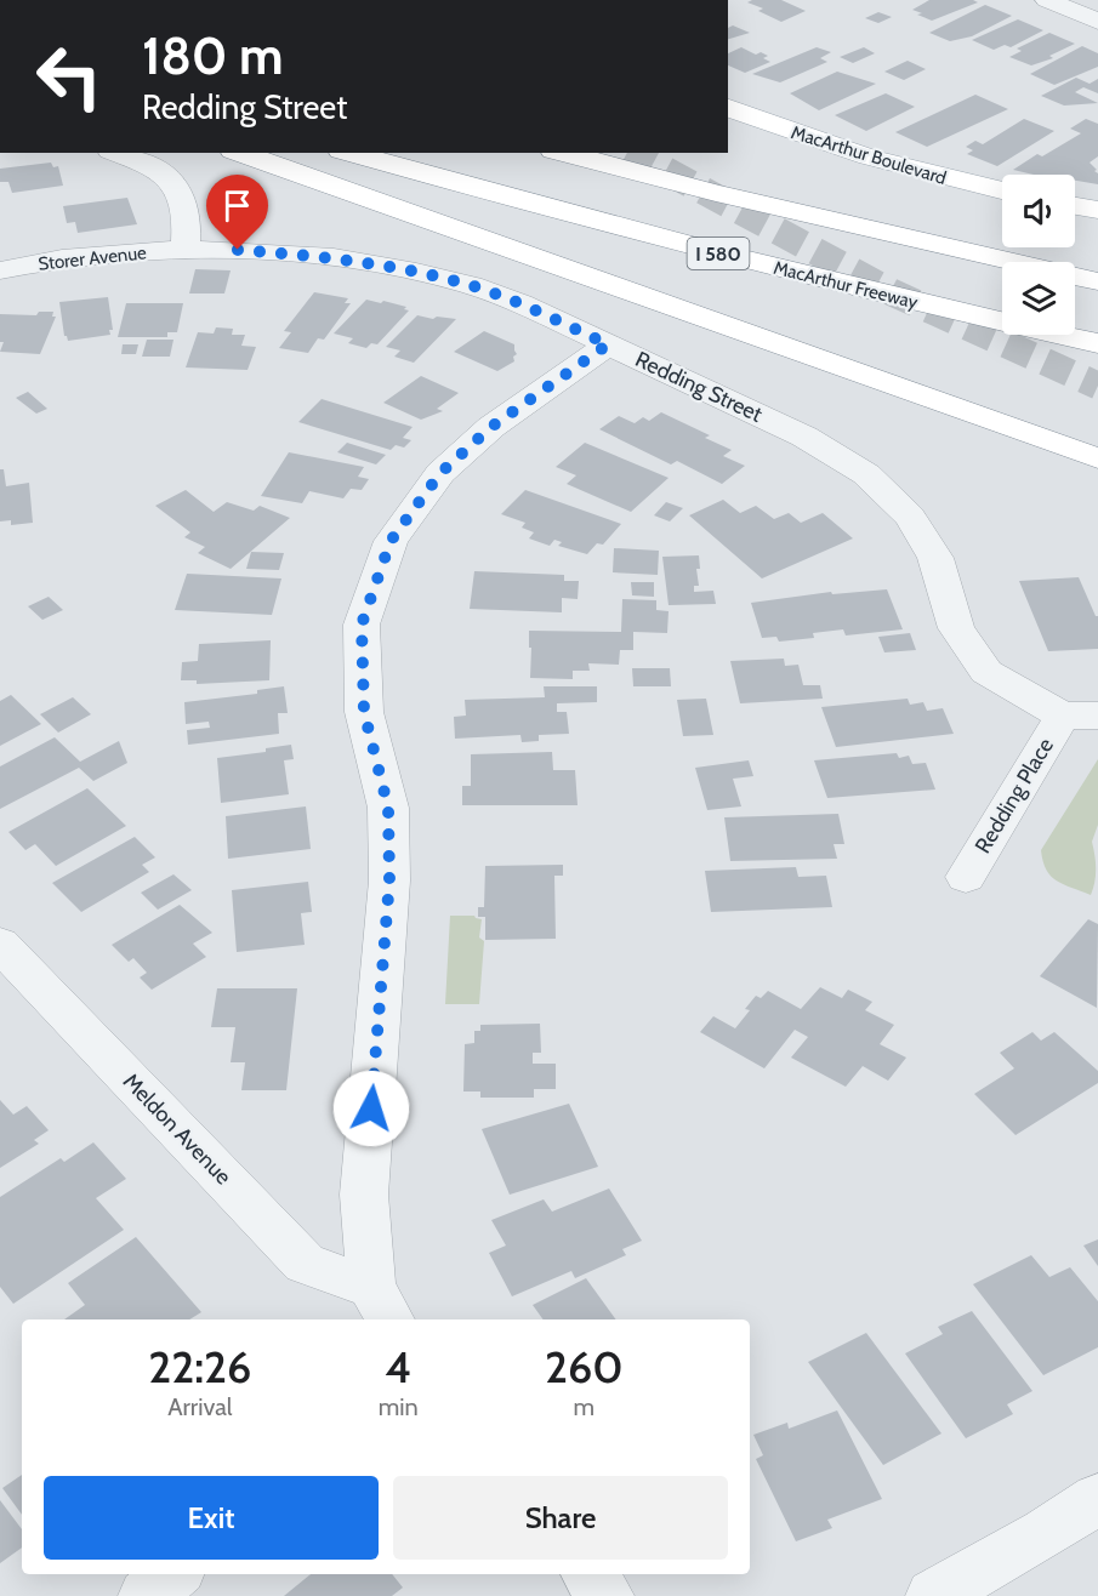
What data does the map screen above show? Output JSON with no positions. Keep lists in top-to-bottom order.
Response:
{
  "streets": {
    "main road": ["MacArthur Boulevard", "I 580", "MacArthur Freeway"],
    "street": [
      "Storer Avenue",
      "Redding Street",
      "Redding Place",
      "Meldon Avenue"
    ]
  },
  "crossings": [
    ["Storer Avenue", "Redding Street"],
    ["Redding Street", "Redding Place"]
  ],
  "page": {
    "turn": ["180 m", "Redding Street"],
    "eta": [
      "22:26",
      "Arrival",
      "4",
      "min",
      "260",
      "m"
    ],
    "buttons": ["Exit", "Share"]
  }
}
